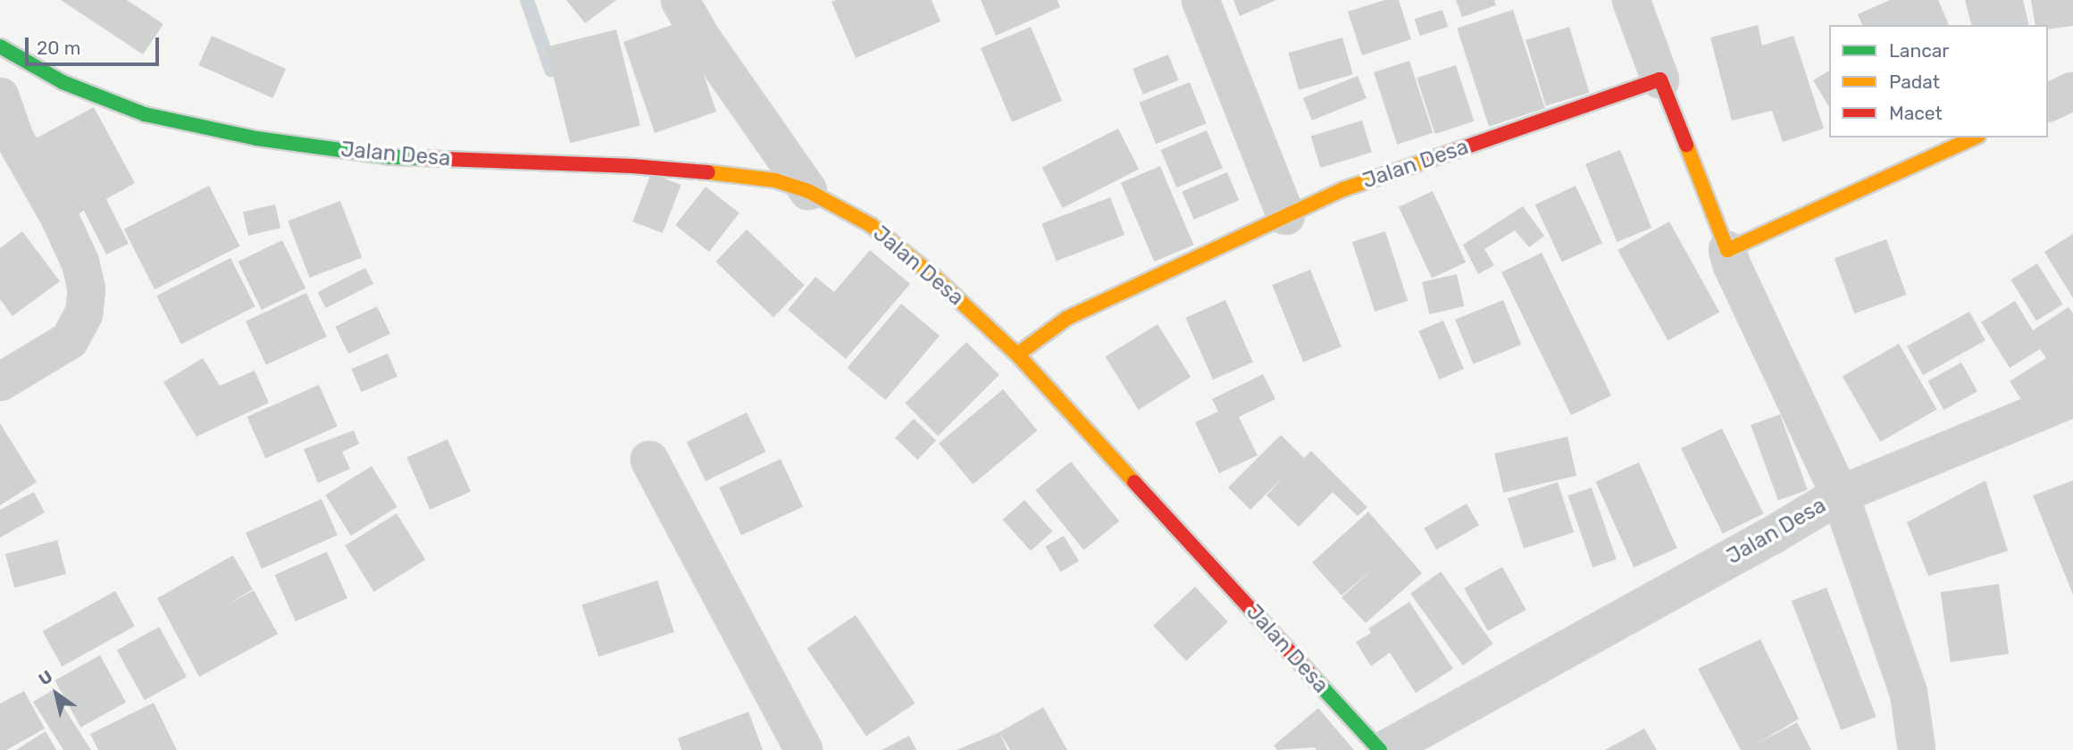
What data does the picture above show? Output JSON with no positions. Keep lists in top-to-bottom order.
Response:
{
  "streets": {
    "street": ["Jalan Desa"]
  },
  "legend": ["Lancar", "Padat", "Macet"],
  "scale_bar": "20 m",
  "north": "top left"
}
